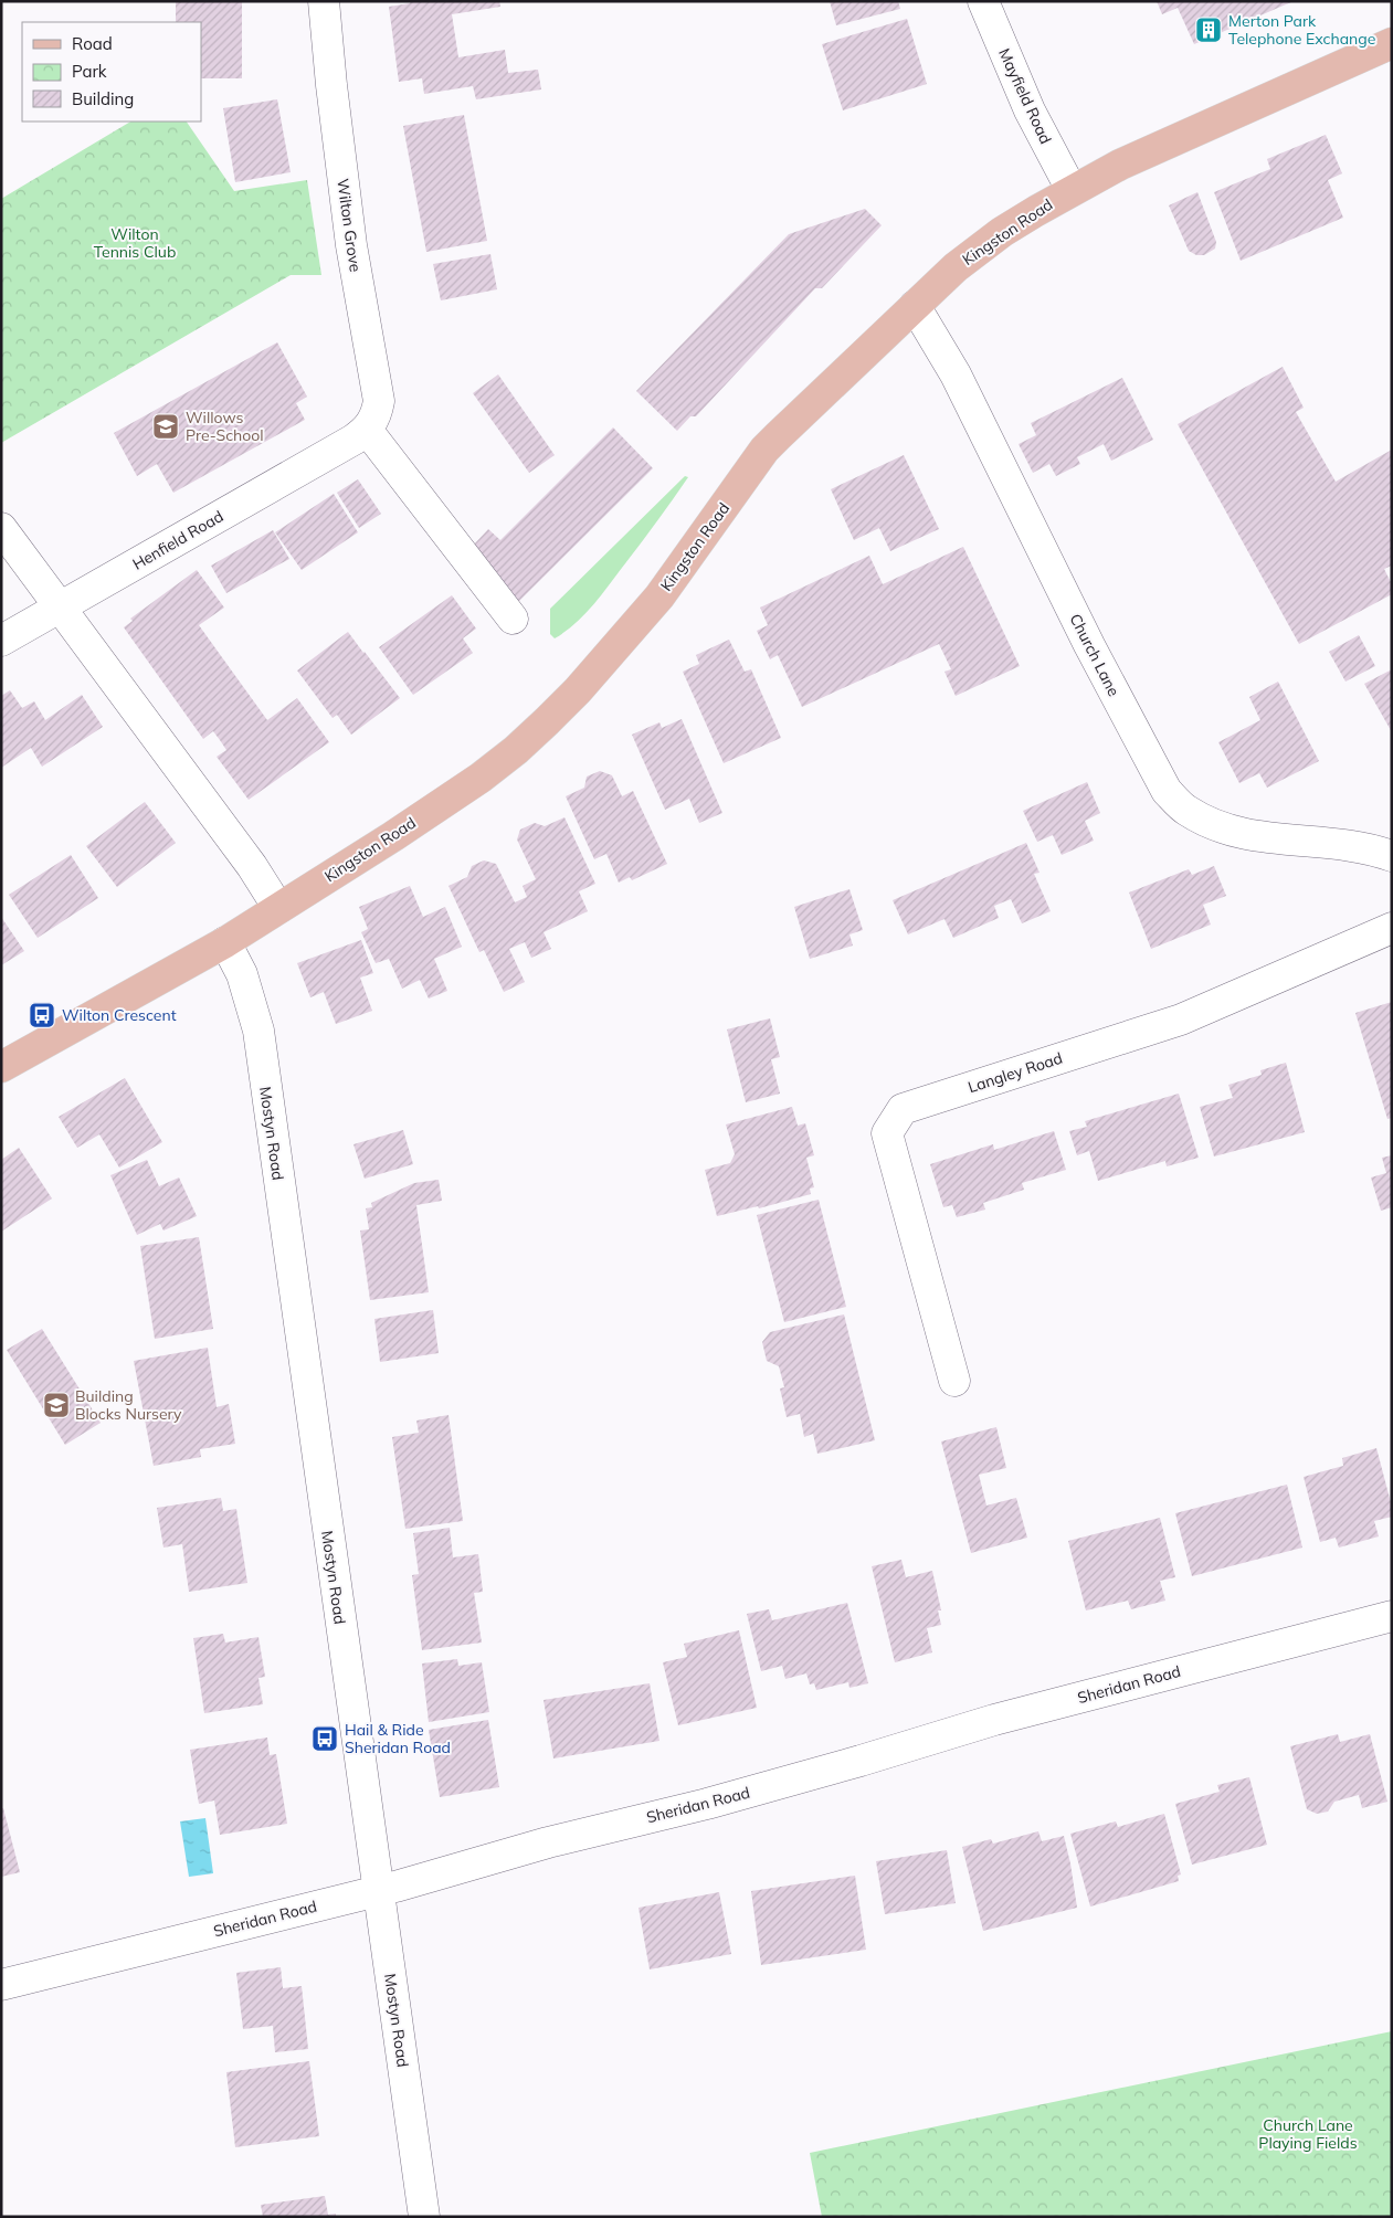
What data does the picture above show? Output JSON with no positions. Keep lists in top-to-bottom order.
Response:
{
  "streets": {
    "main road": ["Kingston Road"],
    "street": [
      "Mayfield Road",
      "Wilton Grove",
      "Henfield Road",
      "Church Lane",
      "Langley Road",
      "Mostyn Road",
      "Sheridan Road"
    ]
  },
  "crossings": [
    ["Mayfield Road", "Kingston Road"],
    ["Wilton Grove", "Henfield Road"],
    ["Kingston Road", "Church Lane"],
    ["Kingston Road", "Mostyn Road"],
    ["Mostyn Road", "Sheridan Road"]
  ],
  "parks": ["Wilton Tennis Club", "Church Lane Playing Fields"],
  "places": {
    "building": ["Merton Park Telephone Exchange"],
    "school or university": ["Willows Pre-School", "Building Blocks Nursery"],
    "bus stop": ["Wilton Crescent", "Hail & Ride Sheridan Road"]
  },
  "legend": ["Road", "Park", "Building"]
}
